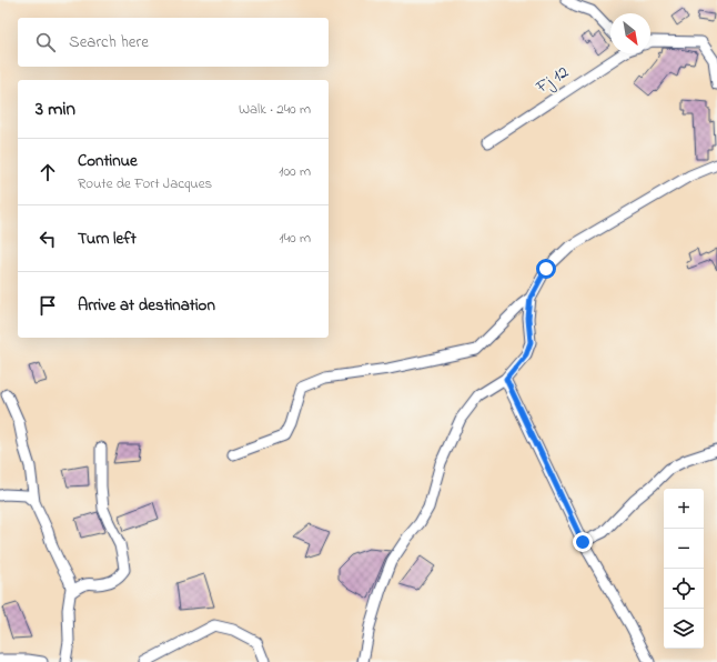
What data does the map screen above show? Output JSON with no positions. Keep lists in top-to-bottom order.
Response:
{
  "streets": {
    "street": ["Fj 12"]
  },
  "north": "bottom right",
  "page": {
    "search": "Search here",
    "heading": ["3 min", "Walk · 240 m"],
    "list": [
      ["Continue", "Route de Fort Jacques", "100 m"],
      ["Turn left", "140 m"],
      "Arrive at destination"
    ],
    "map_buttons": ["+", "−"]
  }
}
